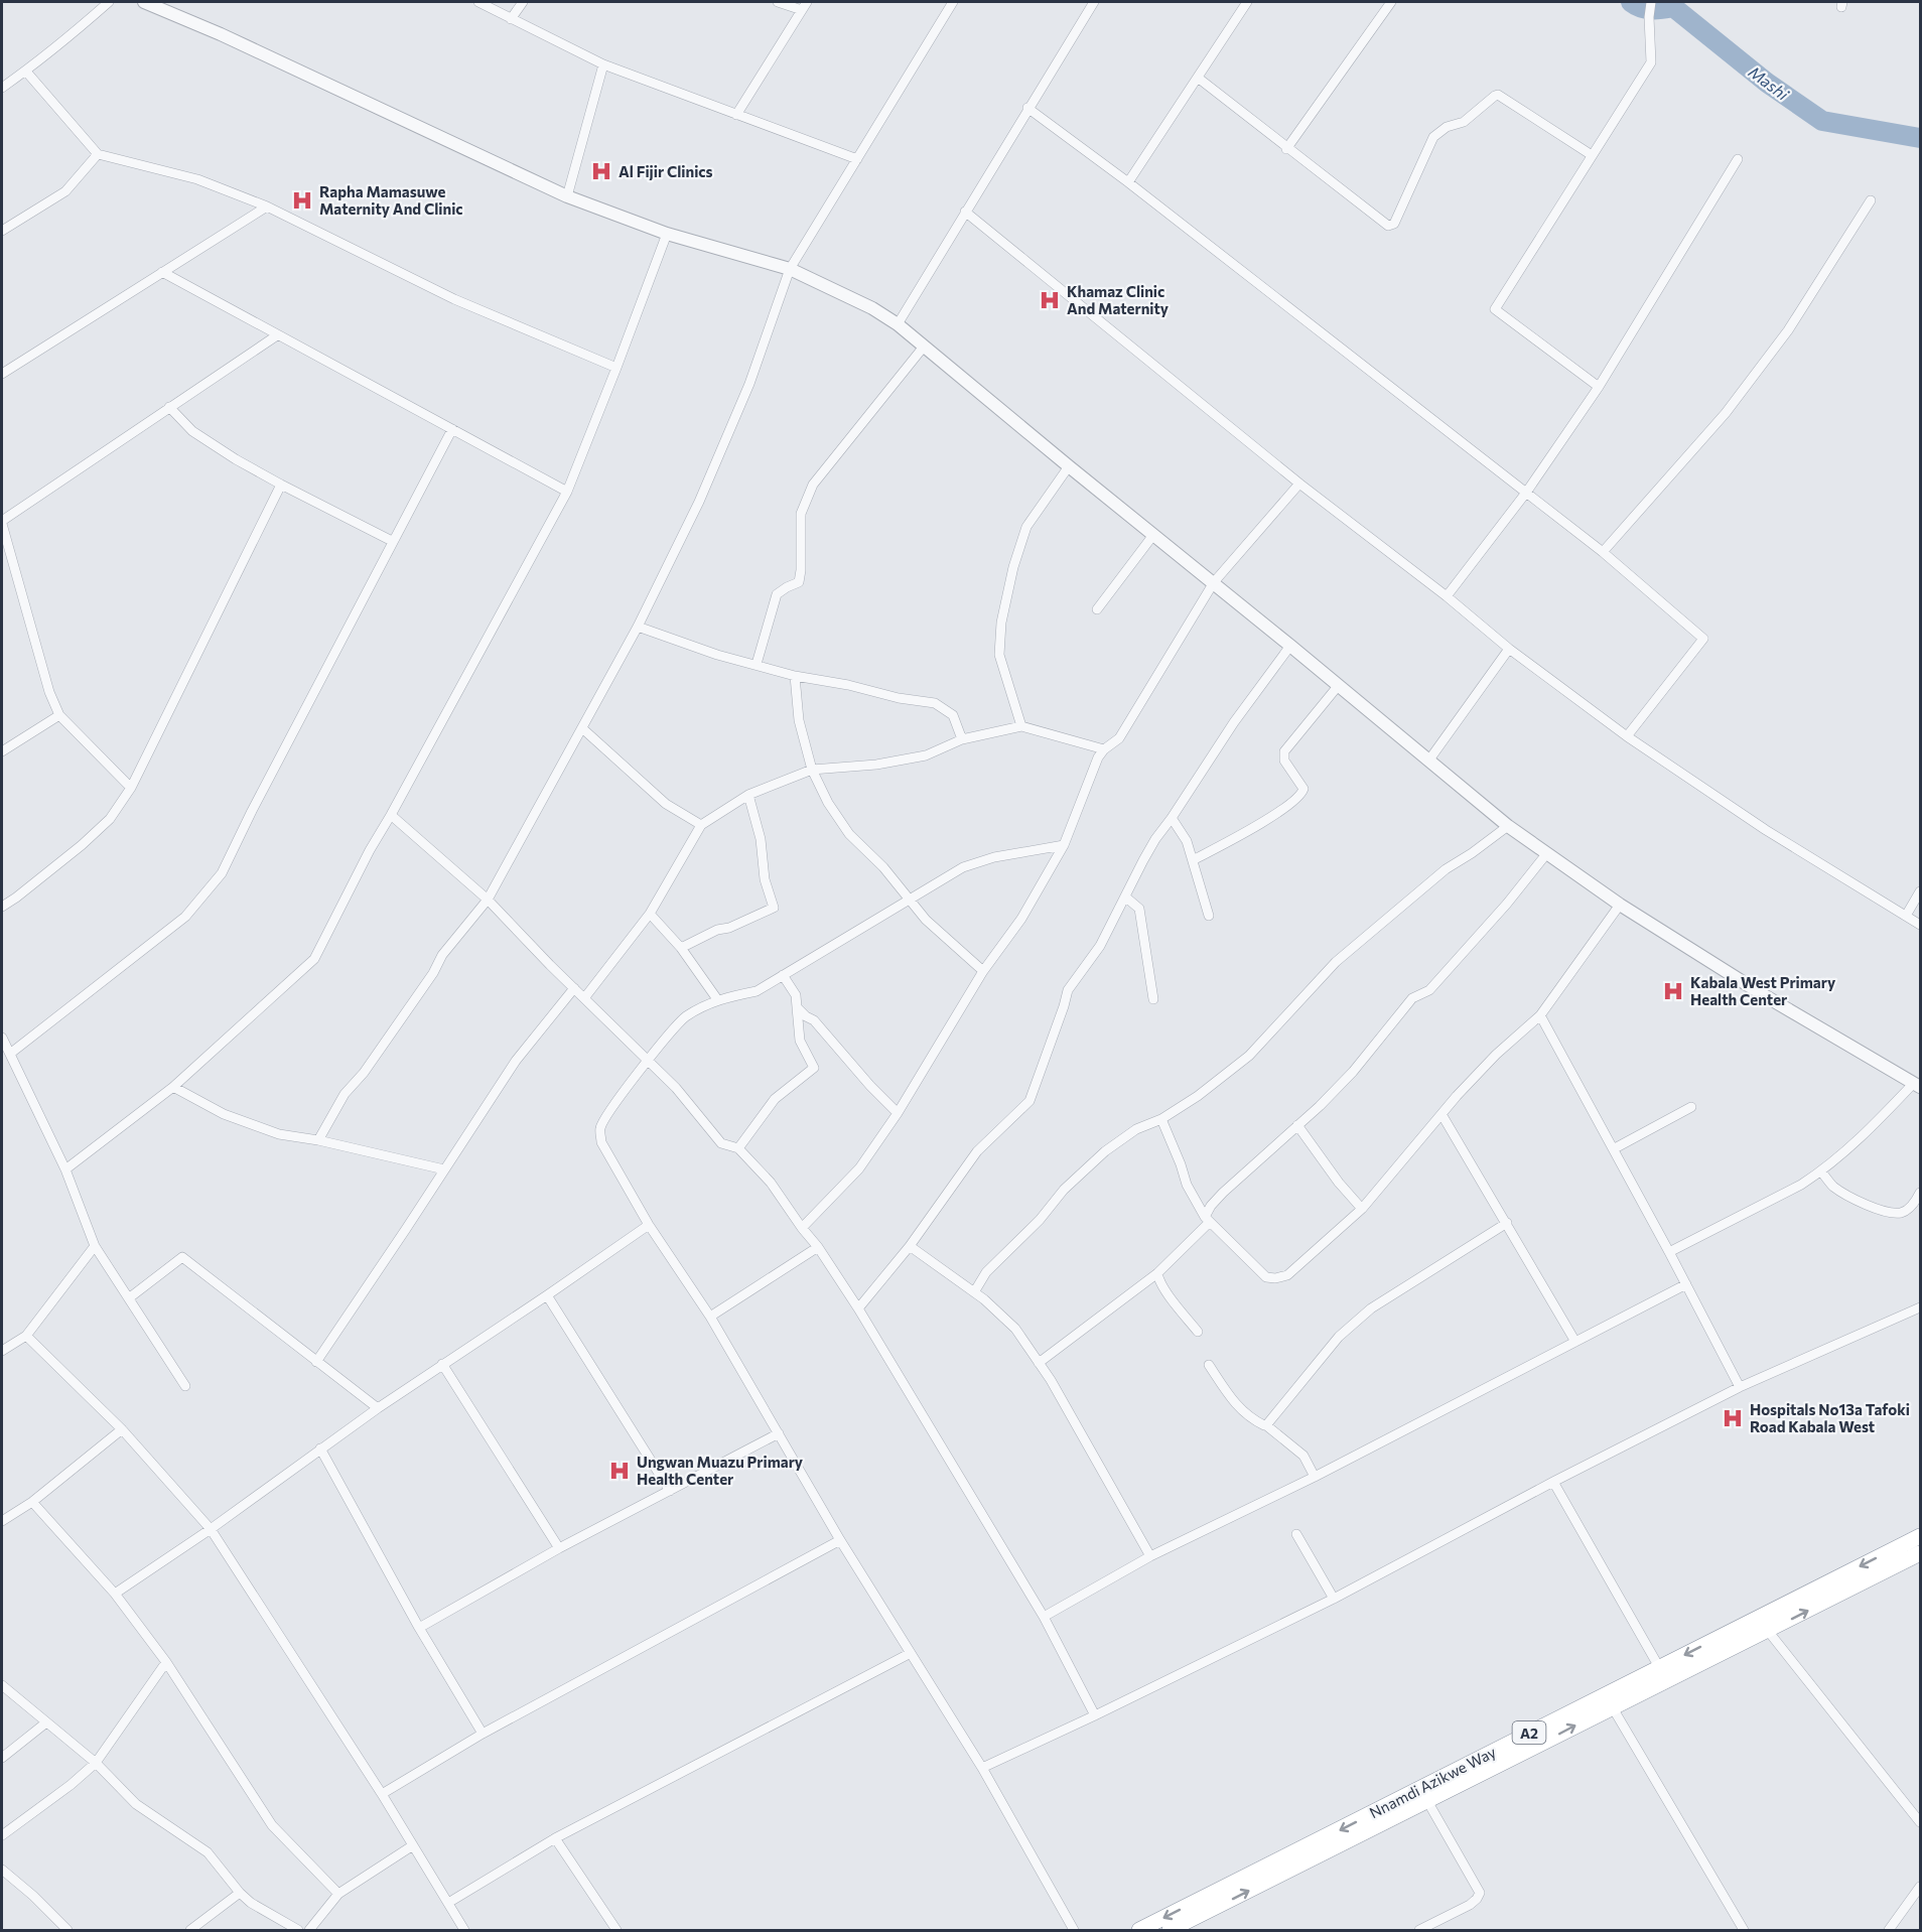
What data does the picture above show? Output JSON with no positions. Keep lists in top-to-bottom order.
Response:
{
  "streets": {
    "highway": ["A2", "Nnamdi Azikwe Way"]
  },
  "water": ["Mashi"],
  "places": {
    "hospital": [
      "Al Fijir Clinics",
      "Rapha Mamasuwe Maternity And Clinic",
      "Khamaz Clinic And Maternity",
      "Kabala West Primary Health Center",
      "Hospitals No13a Tafoki Road Kabala West",
      "Ungwan Muazu Primary Health Center"
    ]
  }
}
